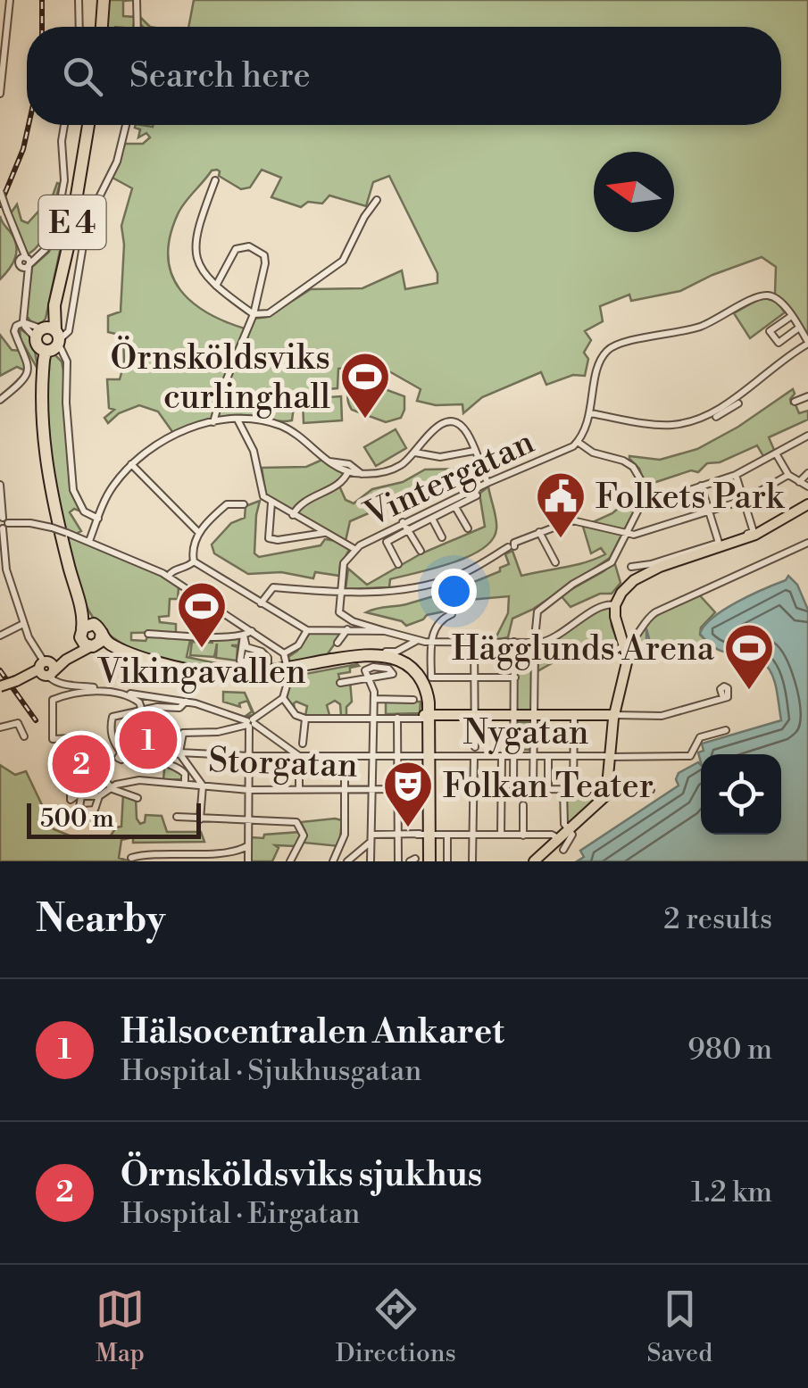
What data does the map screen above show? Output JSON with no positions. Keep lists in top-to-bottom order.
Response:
{
  "streets": {
    "highway": ["E 4"],
    "street": ["Vintergatan", "Nygatan", "Storgatan"]
  },
  "crossings": [
    ["E 4", "Nygatan"]
  ],
  "places": {
    "sports": ["Örnsköldsviks curlinghall", "Vikingavallen", "Hägglunds Arena"],
    "public building": ["Folkets Park"],
    "theatre": ["Folkan Teater"]
  },
  "scale_bar": "500 m",
  "north": "left",
  "page": {
    "search": "Search here",
    "pins": ["1", "2"],
    "scale": "500 m",
    "heading": ["Nearby", "2 results"],
    "list": [
      {
        "mark": "1",
        "name": "Hälsocentralen Ankaret",
        "note": "Hospital · Sjukhusgatan",
        "value": "980 m"
      },
      {
        "mark": "2",
        "name": "Örnsköldsviks sjukhus",
        "note": "Hospital · Eirgatan",
        "value": "1.2 km"
      }
    ],
    "nav": ["Map", "Directions", "Saved"]
  }
}
